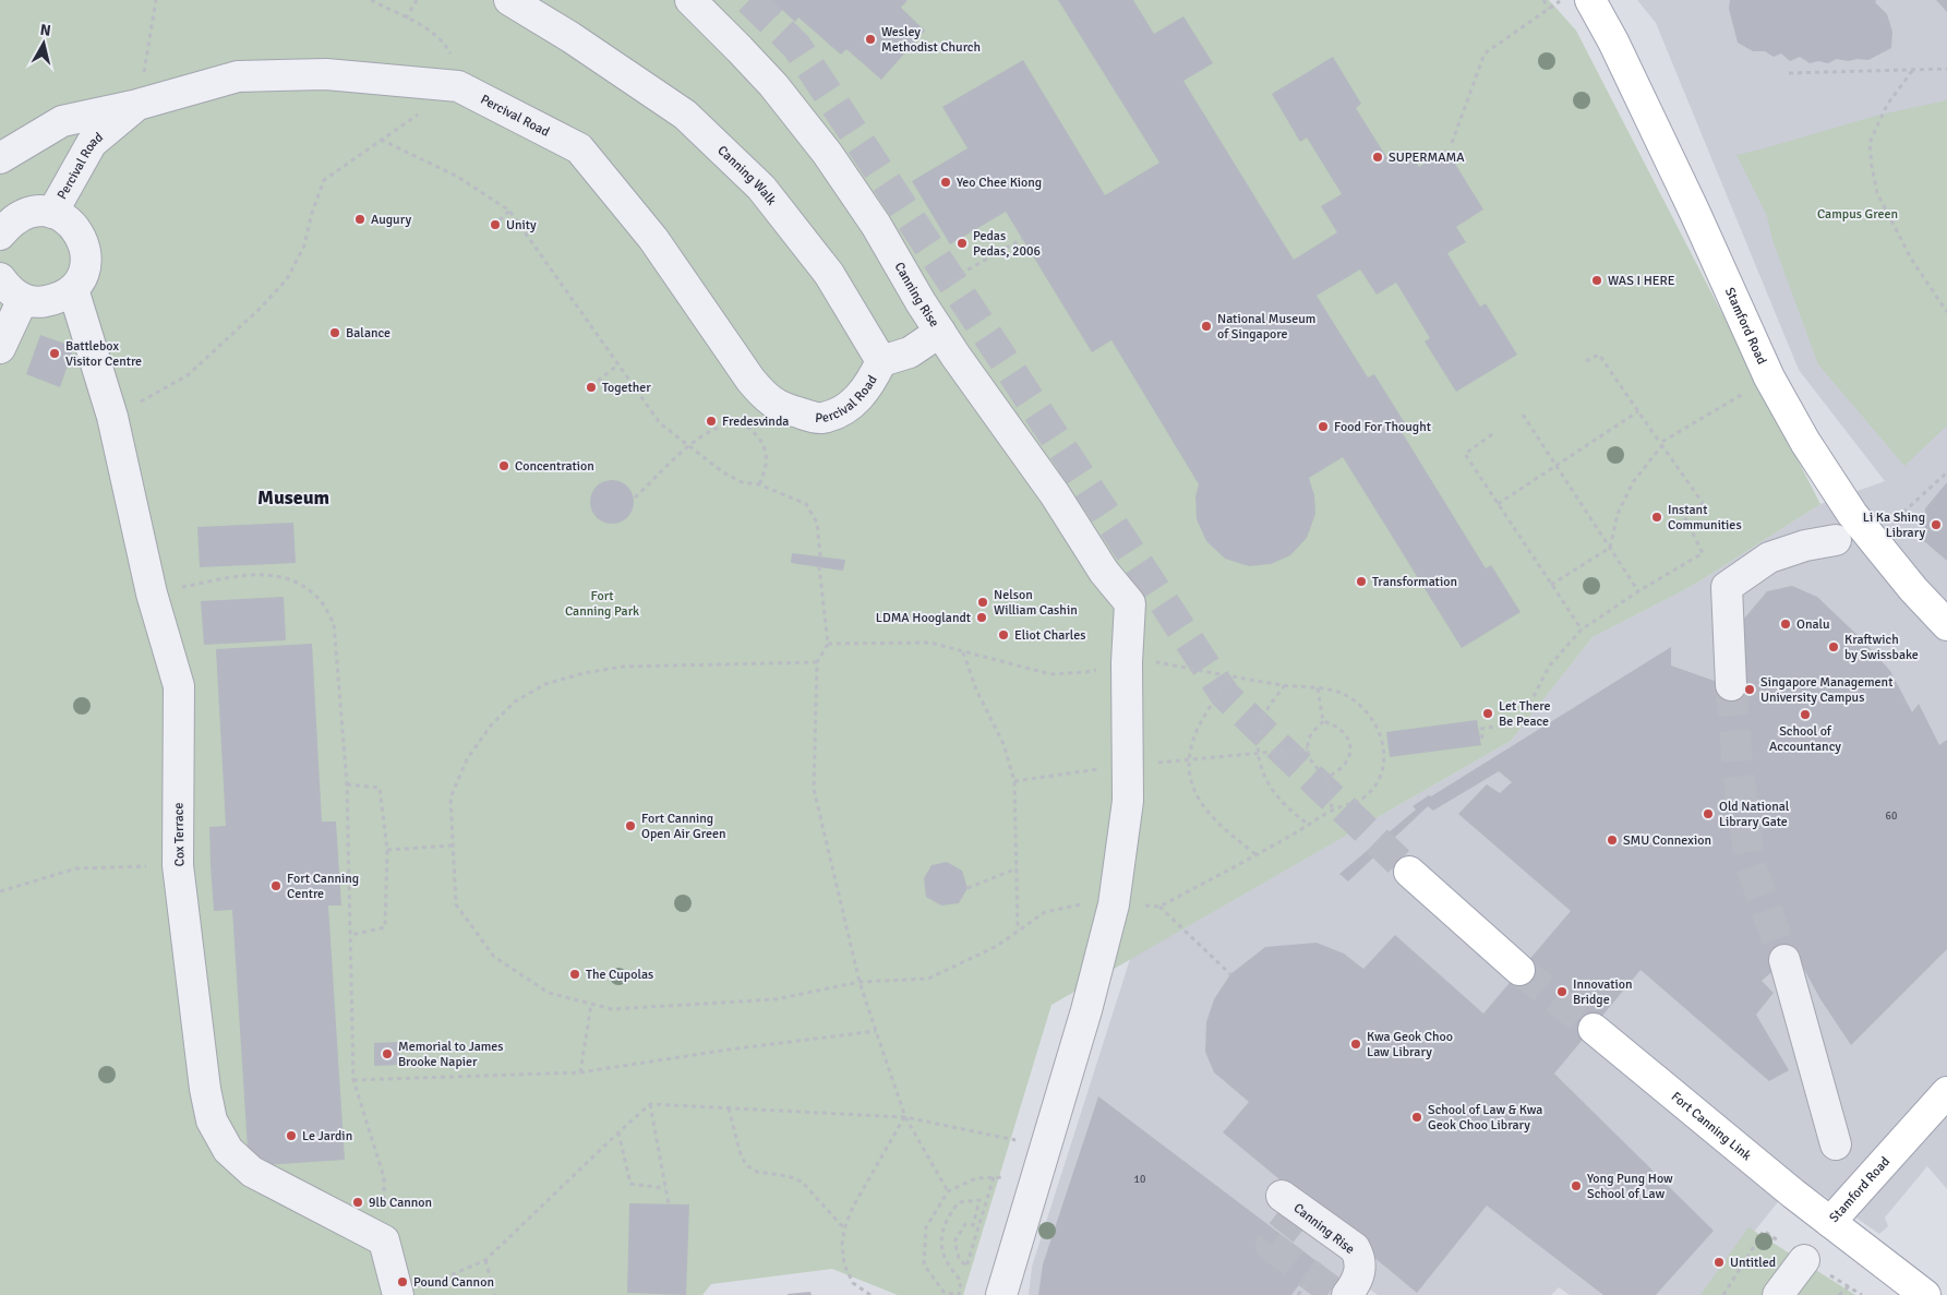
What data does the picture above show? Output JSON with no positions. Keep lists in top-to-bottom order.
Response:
{
  "streets": {
    "main road": ["Stamford Road", "Fort Canning Link"],
    "street": [
      "Percival Road",
      "Canning Walk",
      "Canning Rise",
      "Cox Terrace"
    ]
  },
  "crossings": [
    ["Percival Road", "Canning Walk"],
    ["Stamford Road", "Fort Canning Link"]
  ],
  "districts": ["Museum"],
  "parks": ["Campus Green", "Fort Canning Park"],
  "places": [
    "Wesley Methodist Church",
    "SUPERMAMA",
    "Yeo Chee Kiong",
    "Augury",
    "Unity",
    "Pedas Pedas, 2006",
    "WAS I HERE",
    "National Museum of Singapore",
    "Balance",
    "Battlebox Visitor Centre",
    "Together",
    "Fredesvinda",
    "Food For Thought",
    "Concentration",
    "Instant Communities",
    "Li Ka Shing Library",
    "Transformation",
    "Nelson William Cashin",
    "LDMA Hooglandt",
    "Onalu",
    "Eliot Charles",
    "Kraftwich by Swissbake",
    "Singapore Management University Campus",
    "Let There Be Peace",
    "School of Accountancy",
    "Old National Library Gate",
    "Fort Canning Open Air Green",
    "SMU Connexion",
    "Fort Canning Centre",
    "The Cupolas",
    "Innovation Bridge",
    "Kwa Geok Choo Law Library",
    "Memorial to James Brooke Napier",
    "School of Law & Kwa Geok Choo Library",
    "Le Jardin",
    "Yong Pung How School of Law",
    "9lb Cannon",
    "Untitled",
    "Pound Cannon"
  ],
  "house_numbers": ["60", "10"],
  "north": "top"
}
